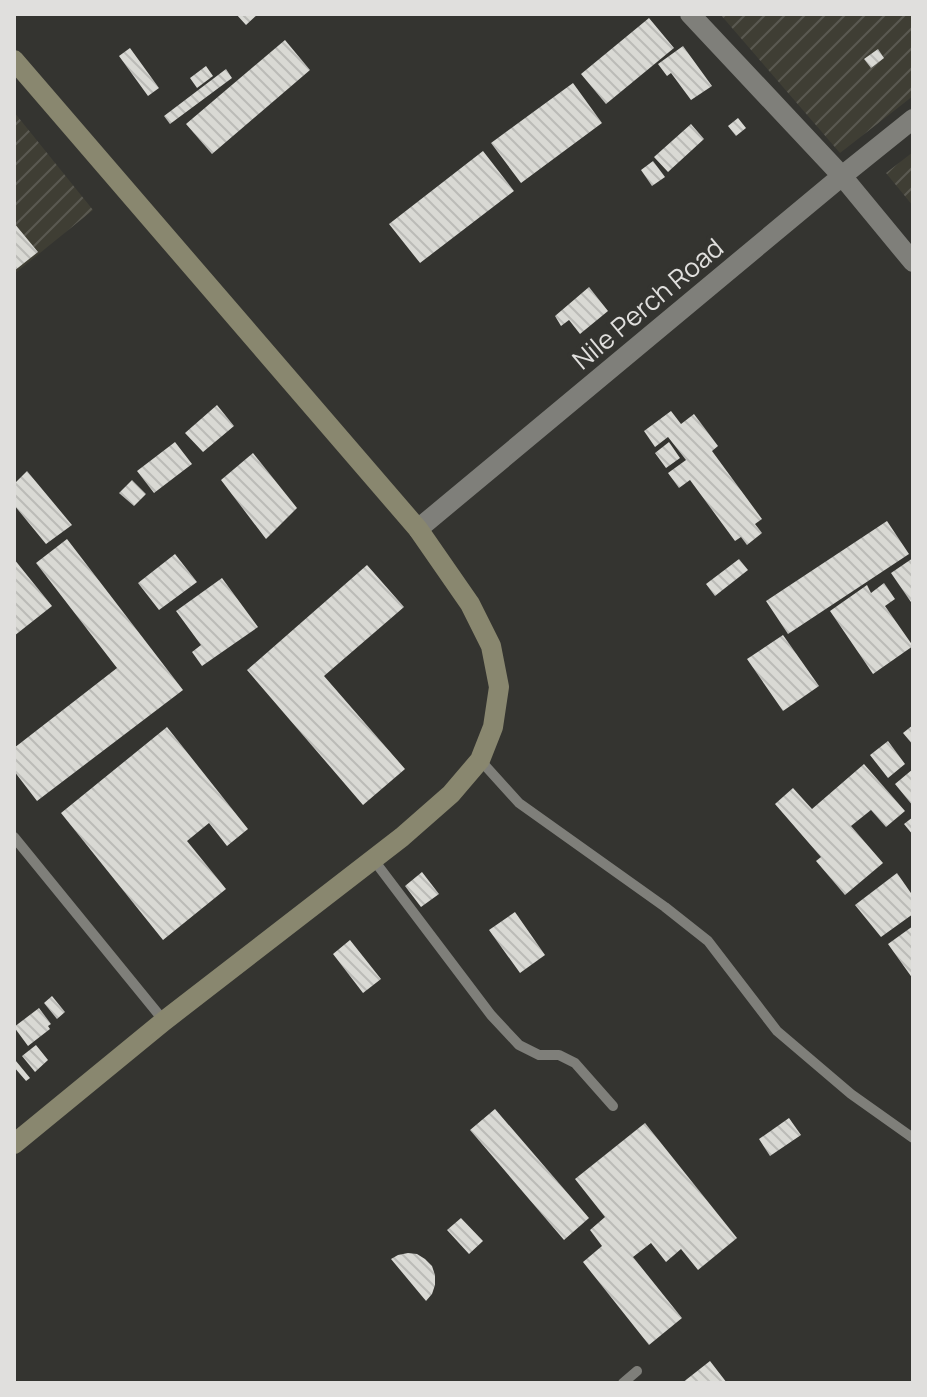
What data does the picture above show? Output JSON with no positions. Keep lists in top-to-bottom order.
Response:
{
  "streets": {
    "street": ["Nile Perch Road"]
  }
}
